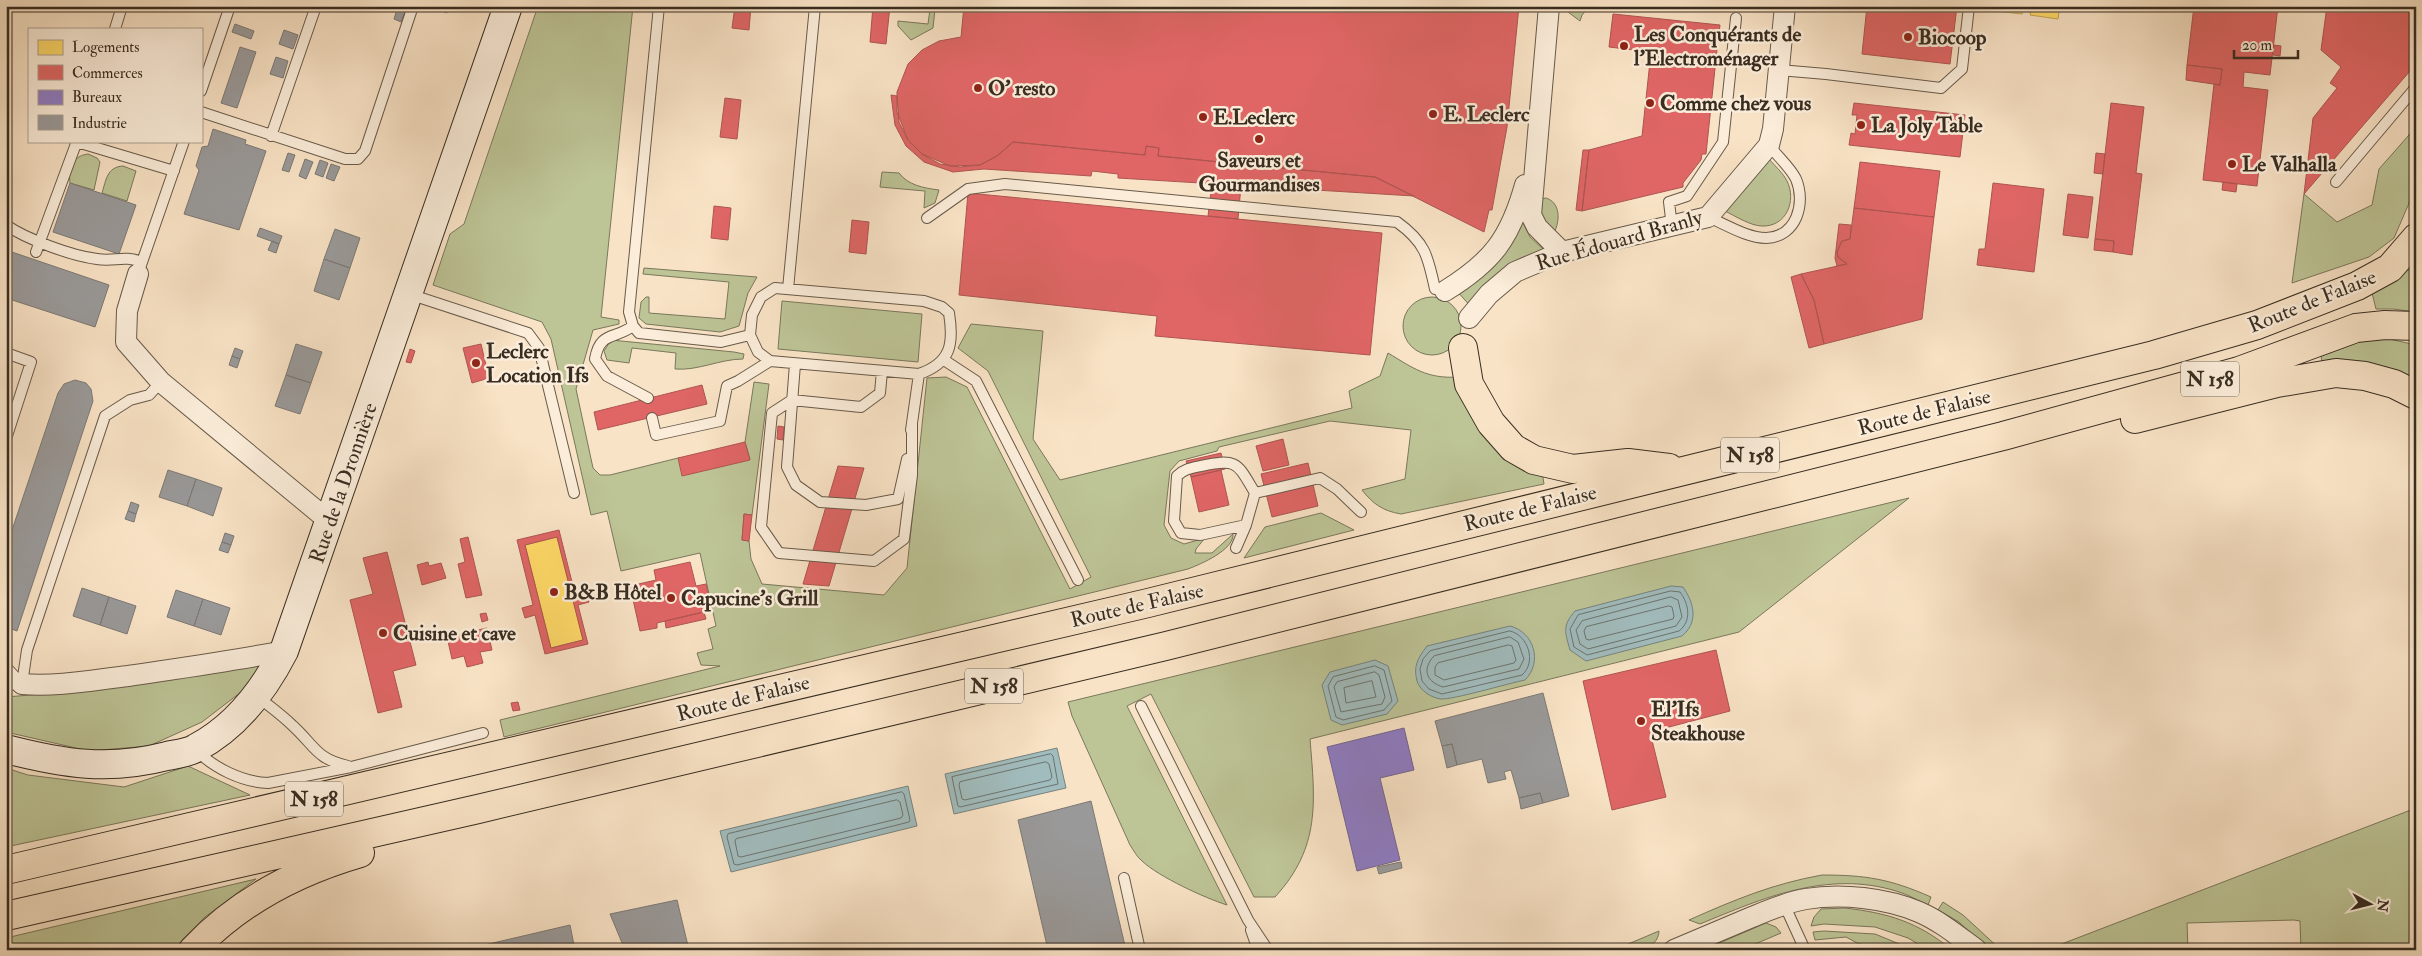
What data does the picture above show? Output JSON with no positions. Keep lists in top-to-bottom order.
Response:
{
  "streets": {
    "highway": ["Route de Falaise", "N 158"],
    "street": ["Rue Édouard Branly", "Rue de la Dronnière"]
  },
  "crossings": [
    ["Route de Falaise", "N 158"]
  ],
  "places": [
    "Biocoop",
    "Les Conquérants de l'Electroménager",
    "O' resto",
    "Comme chez vous",
    "E. Leclerc",
    "E.Leclerc",
    "La Joly Table",
    "Saveurs et Gourmandises",
    "Le Valhalla",
    "Leclerc Location Ifs",
    "B&B Hôtel",
    "Capucine's Grill",
    "Cuisine et cave",
    "El'Ifs Steakhouse"
  ],
  "legend": [
    "Logements",
    "Commerces",
    "Bureaux",
    "Industrie"
  ],
  "scale_bar": "20 m",
  "north": "right"
}
